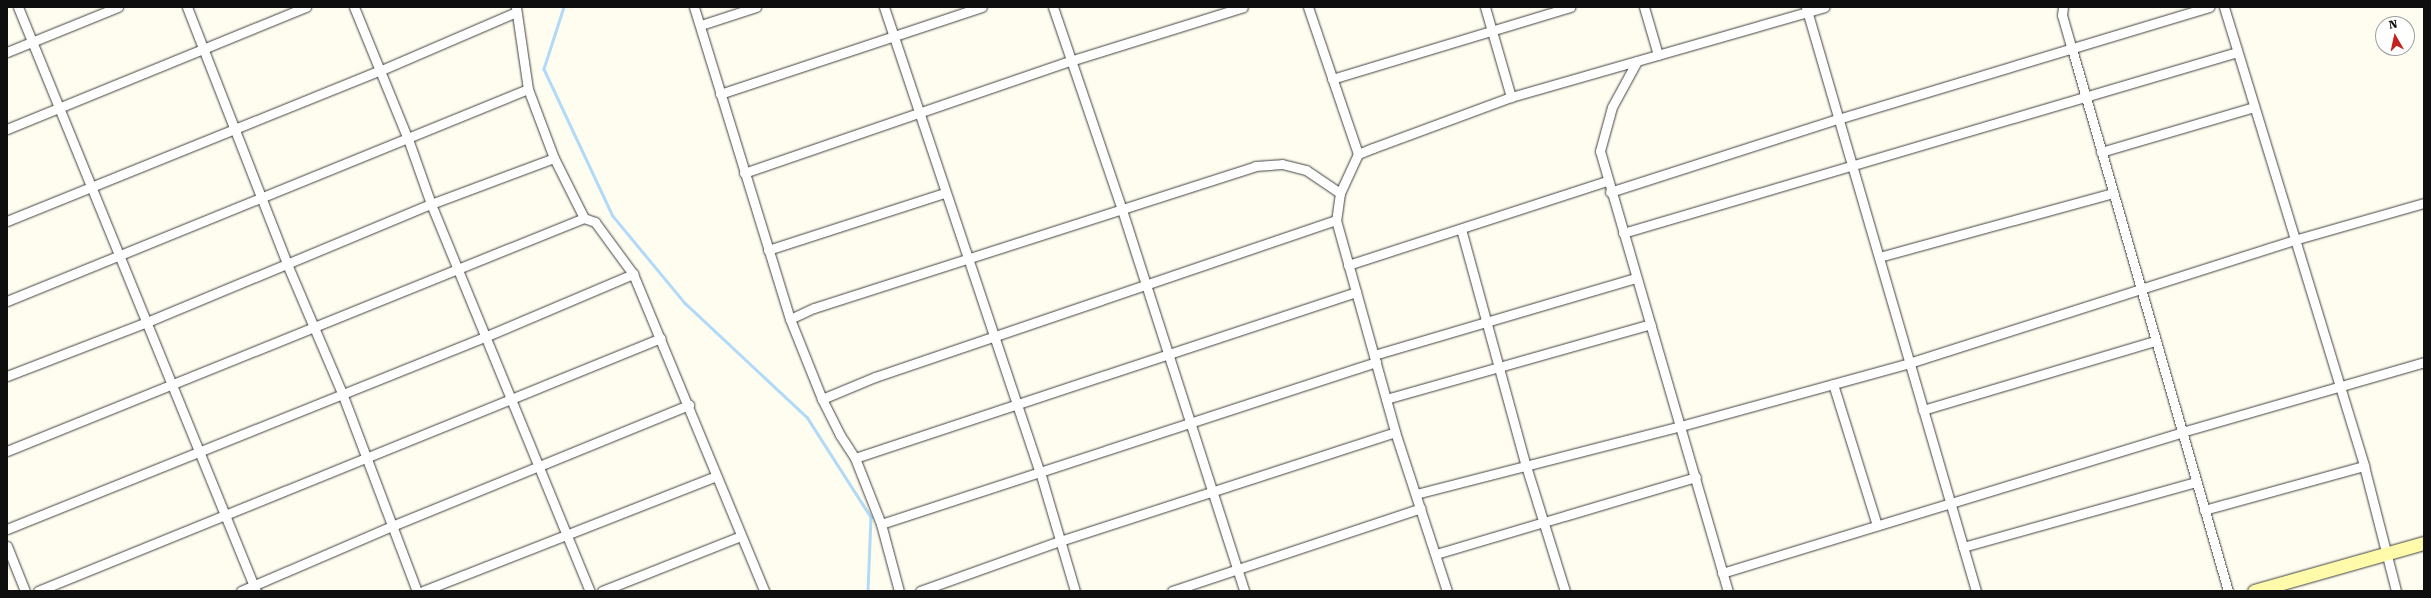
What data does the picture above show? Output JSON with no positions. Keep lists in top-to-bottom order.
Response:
{
  "north": "top"
}
